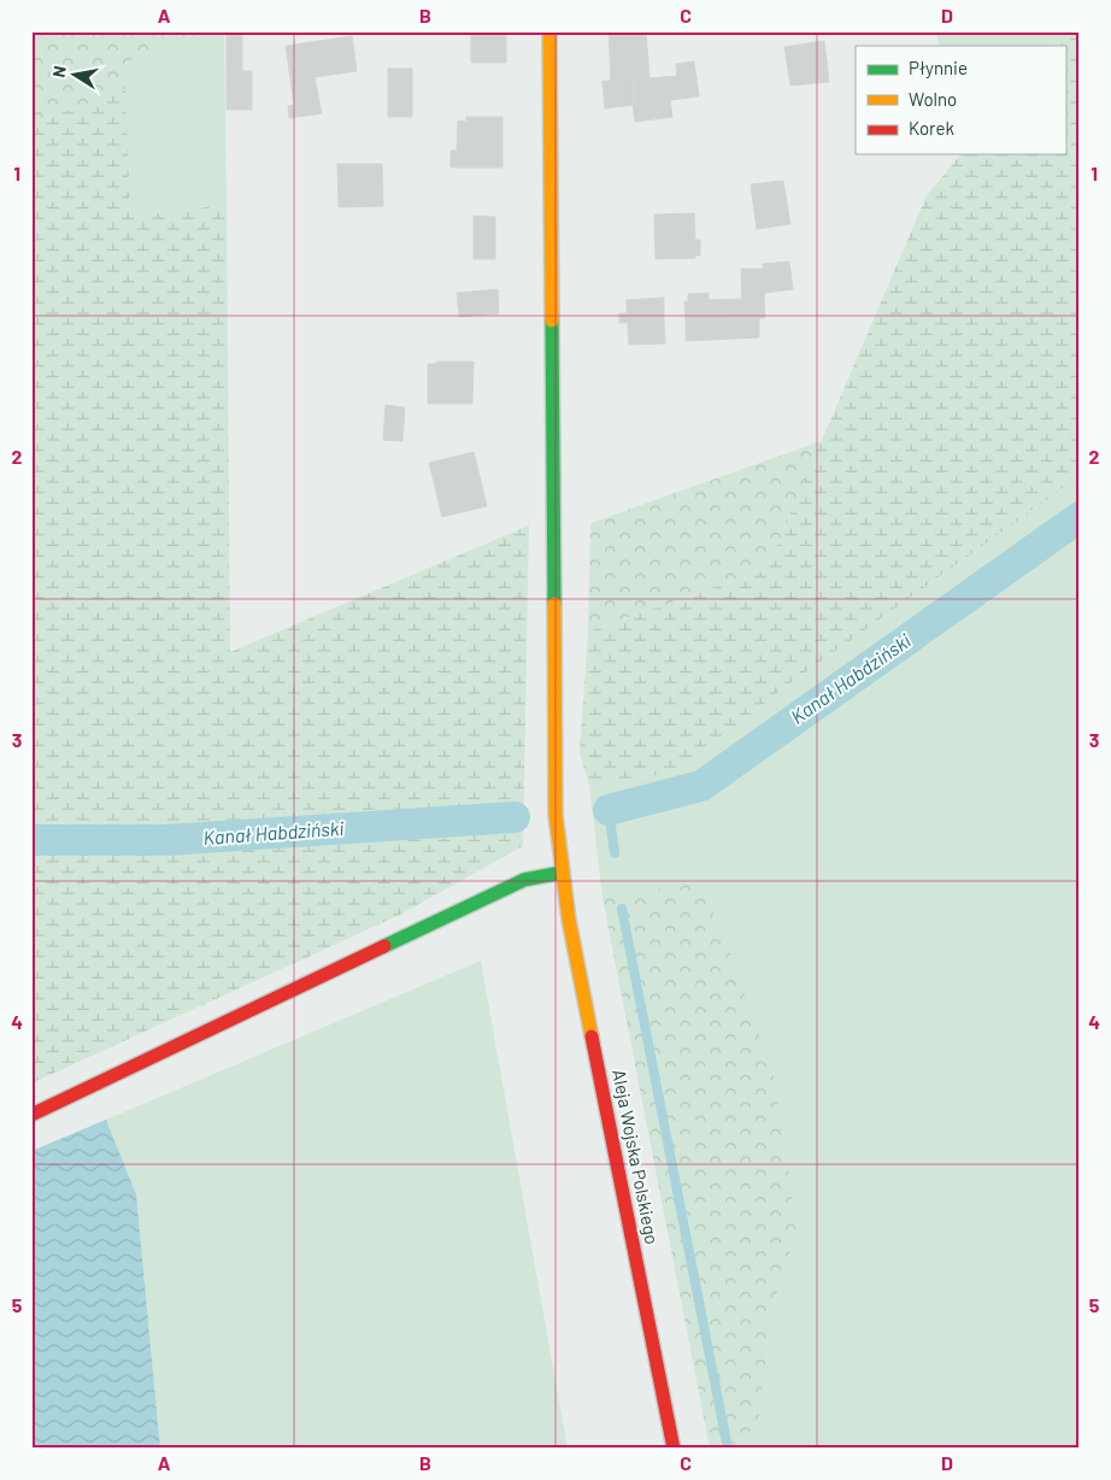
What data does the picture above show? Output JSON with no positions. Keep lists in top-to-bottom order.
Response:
{
  "streets": {
    "street": ["Aleja Wojska Polskiego"]
  },
  "water": ["Kanał Habdziński"],
  "legend": ["Płynnie", "Wolno", "Korek"],
  "north": "left",
  "grid": {
    "columns": [
      "A",
      "B",
      "C",
      "D"
    ],
    "rows": [
      "1",
      "2",
      "3",
      "4",
      "5"
    ]
  }
}
